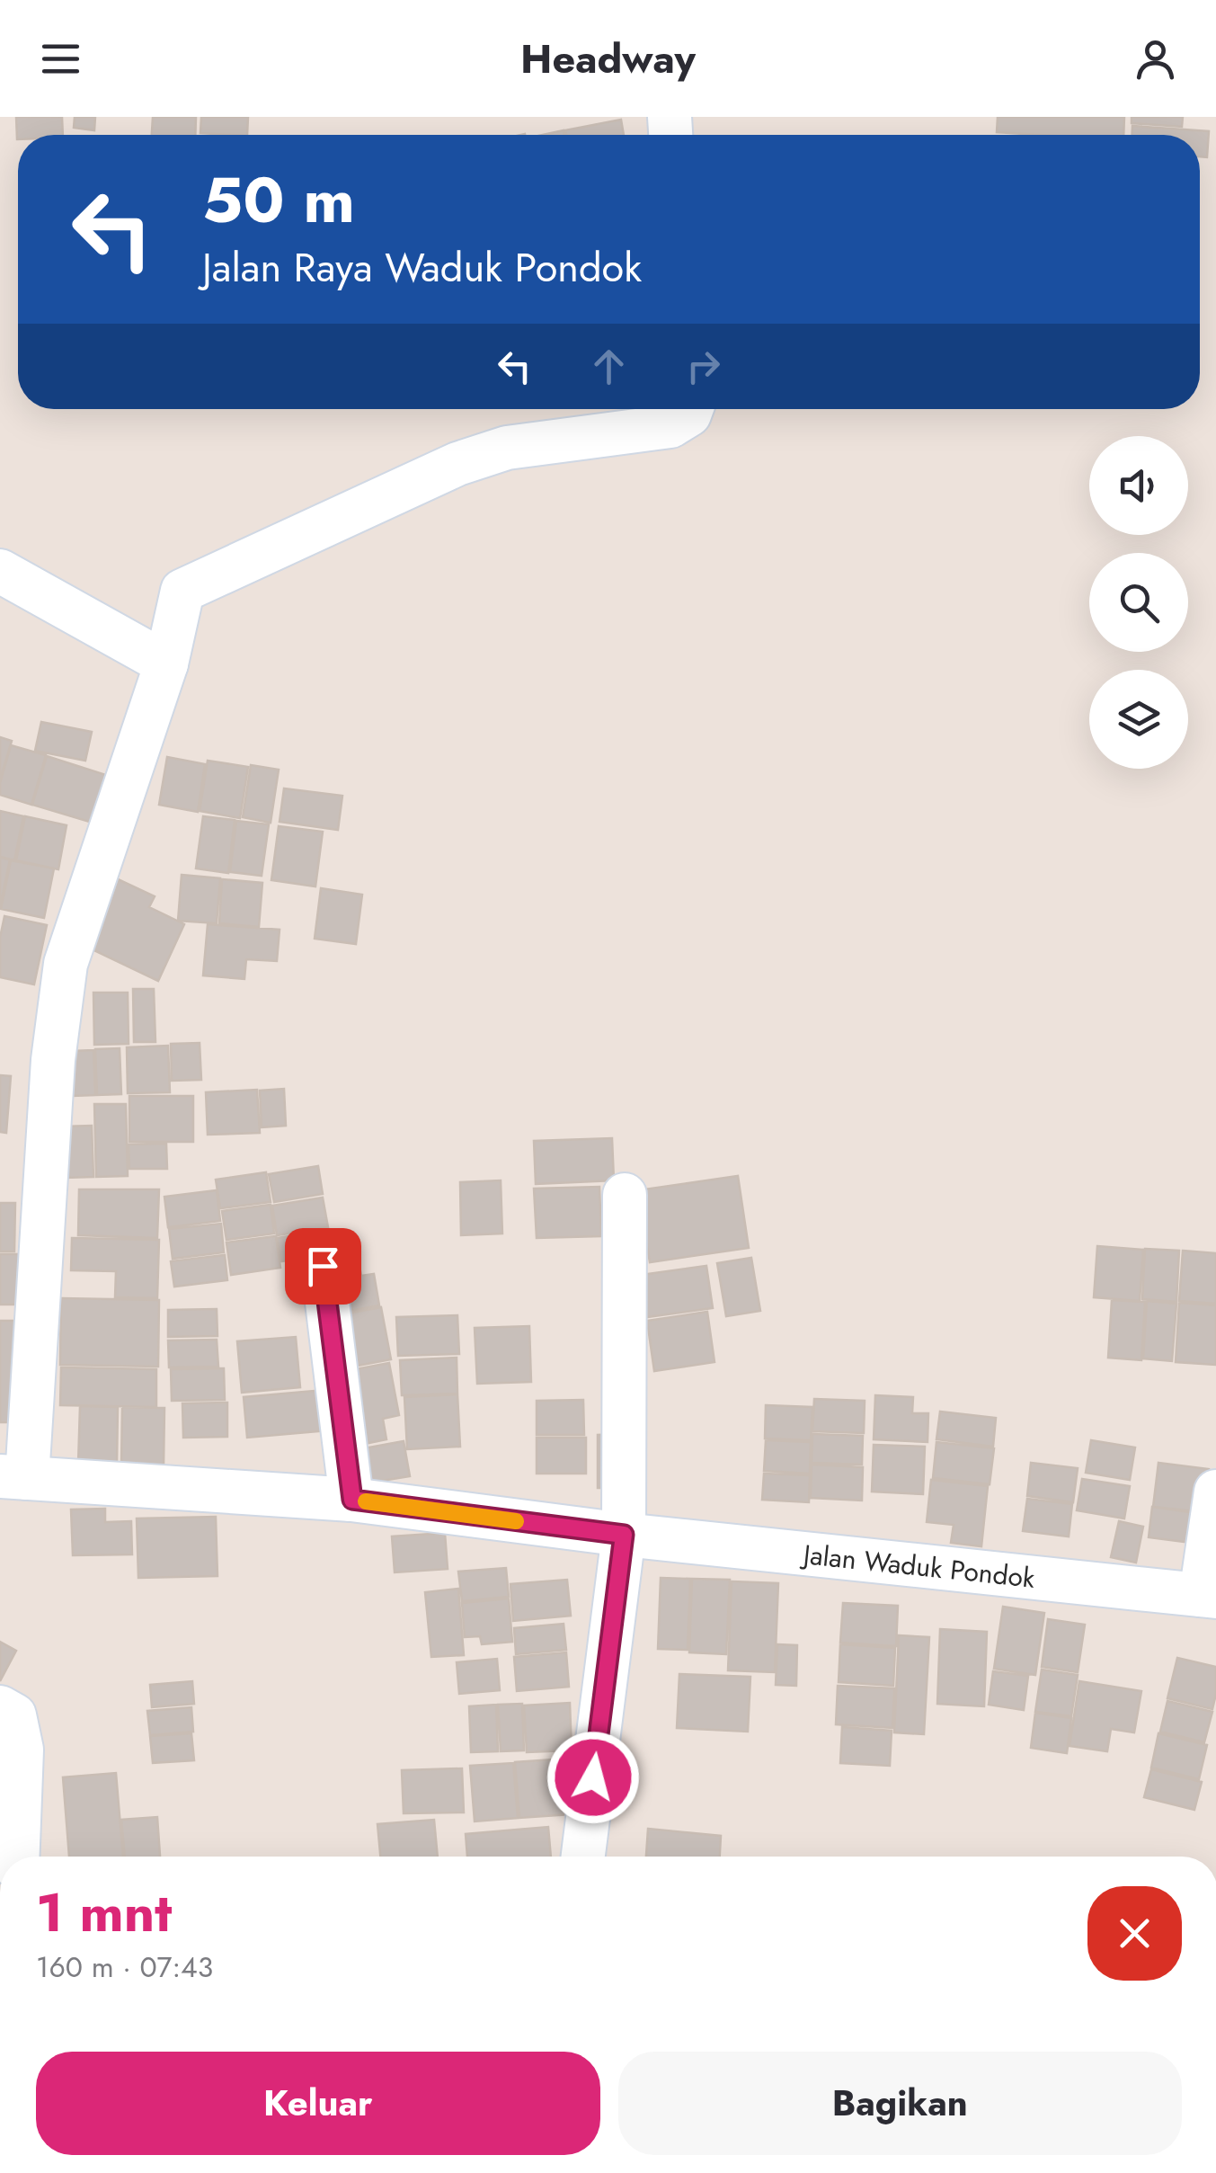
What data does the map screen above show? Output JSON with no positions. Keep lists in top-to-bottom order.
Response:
{
  "streets": {
    "street": ["Jalan Waduk Pondok"]
  },
  "page": {
    "header": "Headway",
    "turn": ["50 m", "Jalan Raya Waduk Pondok"],
    "heading": ["1 mnt", "160 m · 07:43"],
    "buttons": ["Keluar", "Bagikan"]
  }
}
